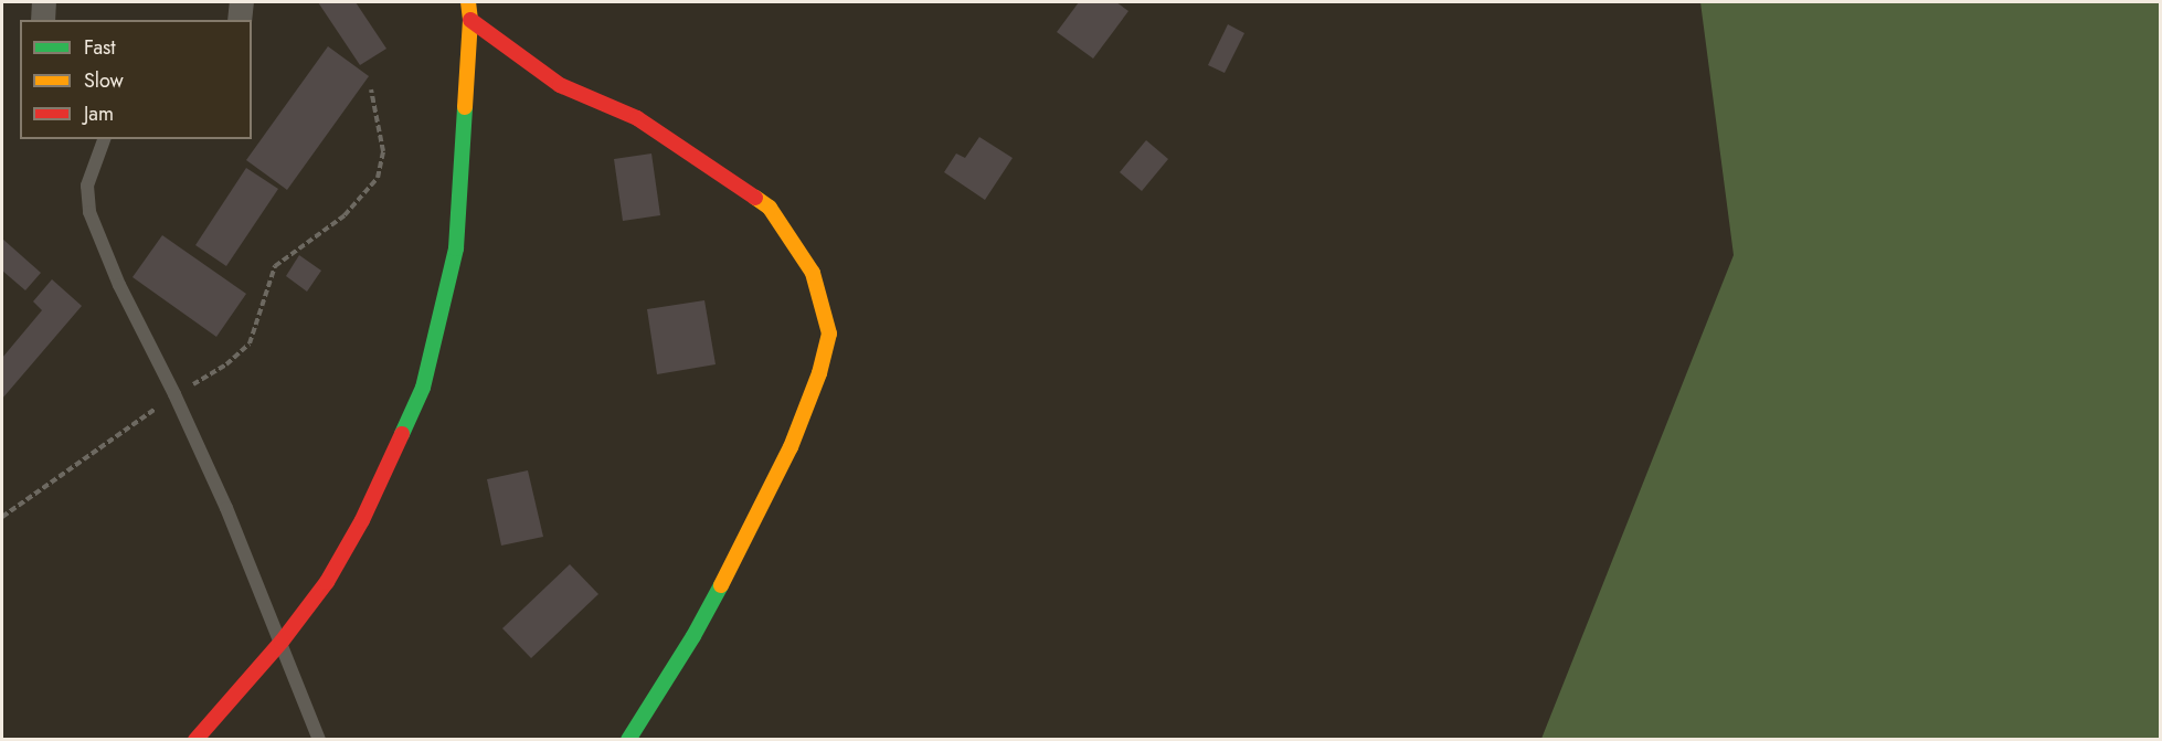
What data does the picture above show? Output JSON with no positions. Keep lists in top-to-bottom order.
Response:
{
  "legend": ["Fast", "Slow", "Jam"]
}
